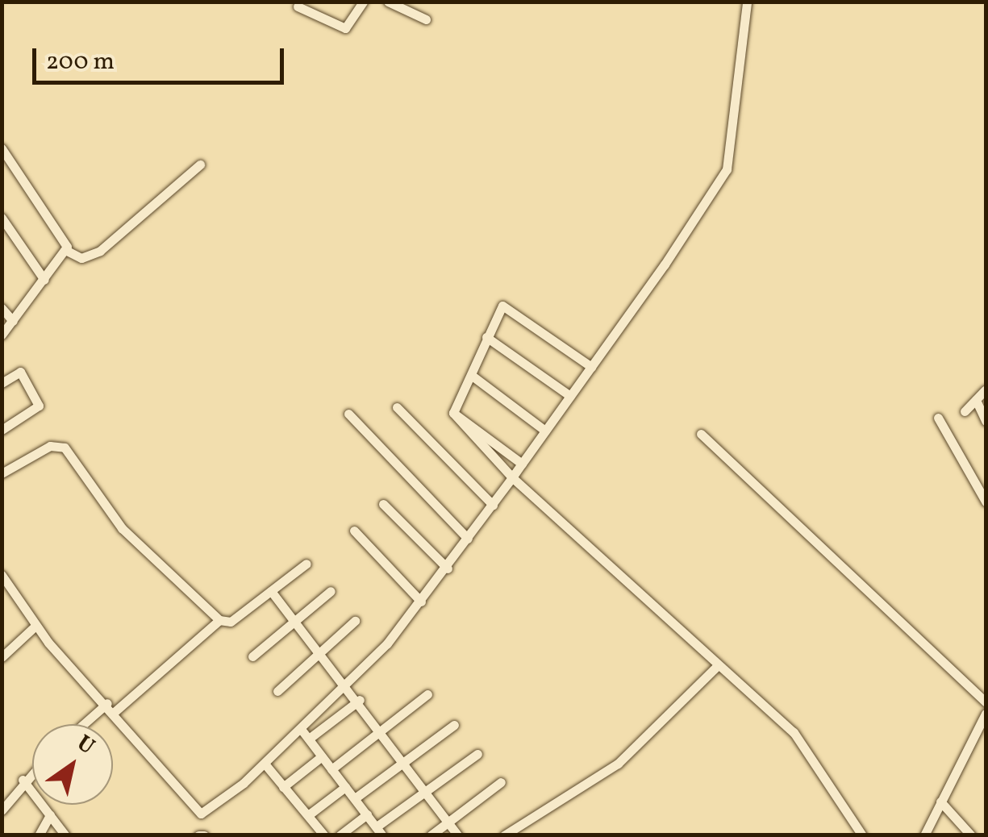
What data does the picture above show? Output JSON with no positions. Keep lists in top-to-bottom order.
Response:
{
  "scale_bar": "200 m",
  "north": "top right"
}
